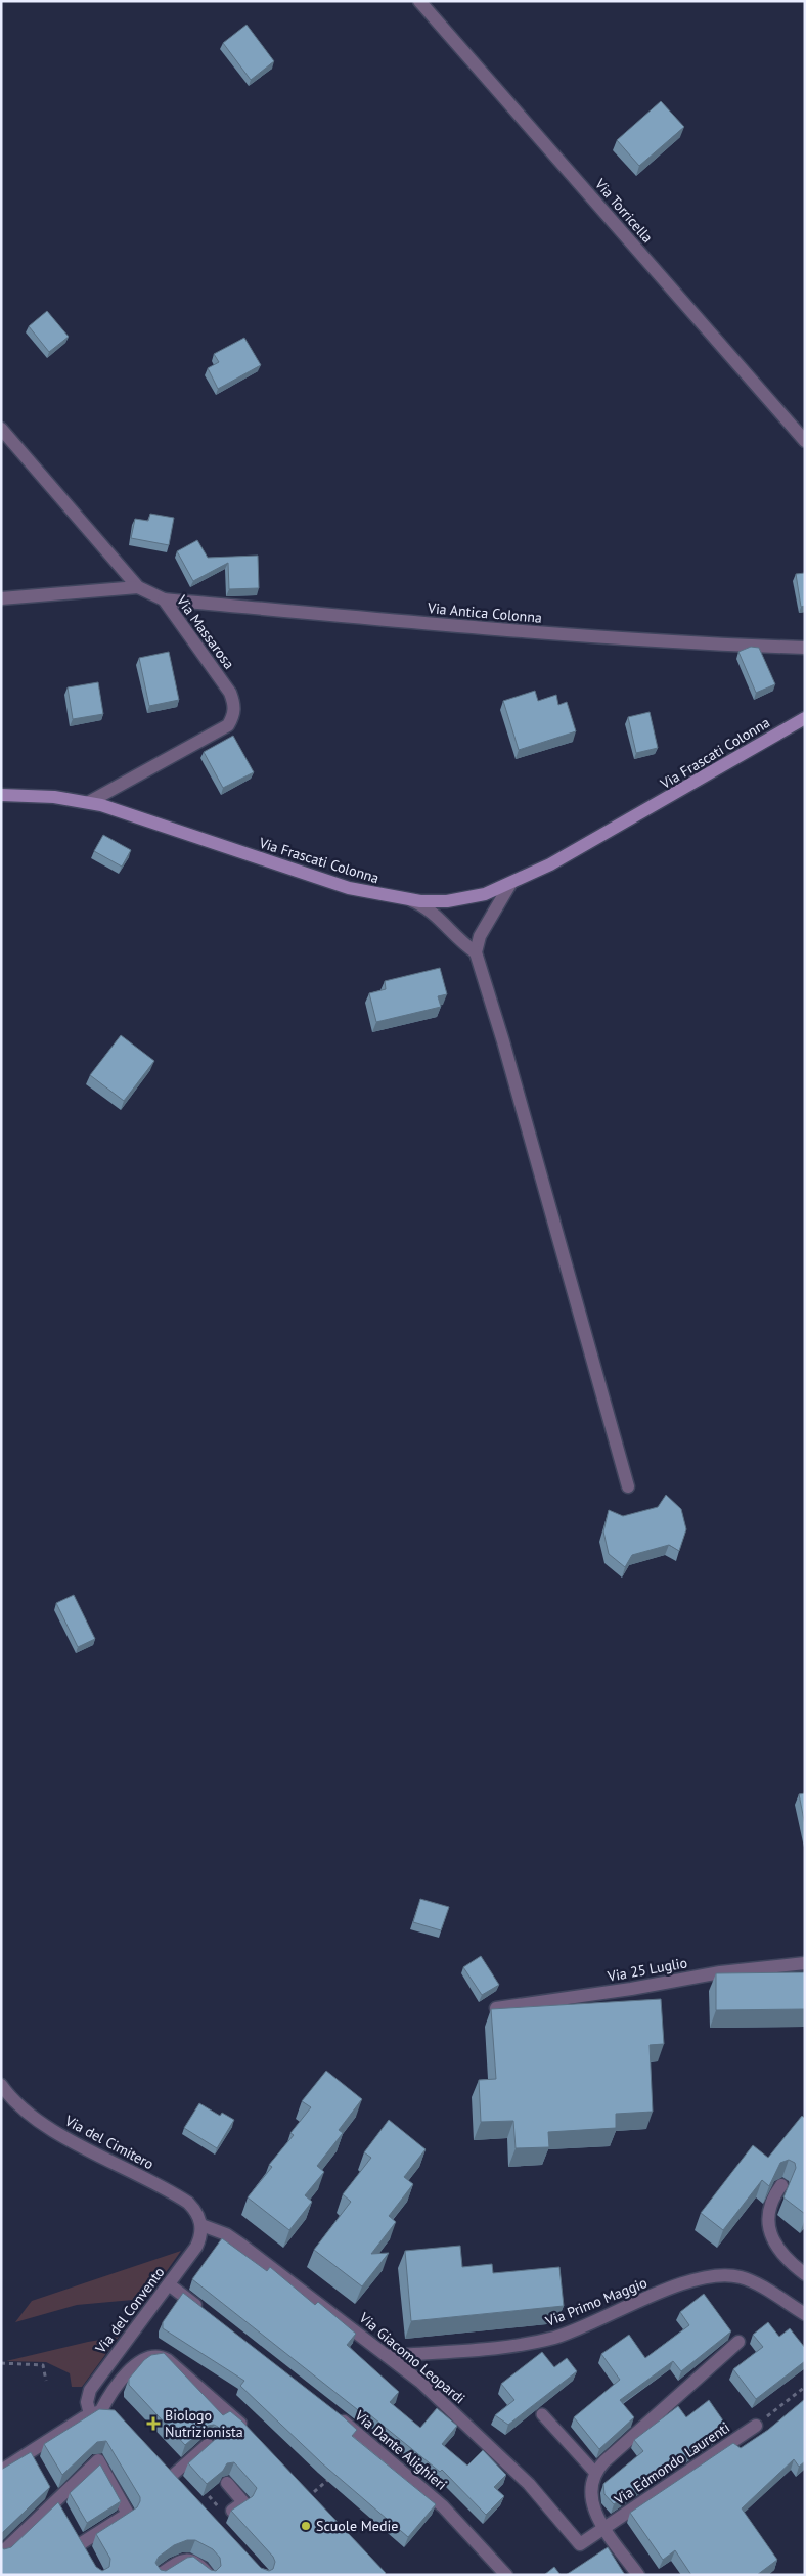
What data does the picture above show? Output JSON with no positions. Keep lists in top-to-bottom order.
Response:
{
  "streets": {
    "street": [
      "Via Torricella",
      "Via Antica Colonna",
      "Via Massarosa",
      "Via Frascati Colonna",
      "Via 25 Luglio",
      "Via del Cimitero",
      "Via Primo Maggio",
      "Via del Convento",
      "Via Giacomo Leopardi",
      "Via Dante Alighieri",
      "Via Edmondo Laurenti"
    ]
  },
  "crossings": [
    ["Via Antica Colonna", "Via Massarosa"],
    ["Via Massarosa", "Via Frascati Colonna"],
    ["Via del Cimitero", "Via del Convento"],
    ["Via del Cimitero", "Via Giacomo Leopardi"],
    ["Via Primo Maggio", "Via Giacomo Leopardi"],
    ["Via del Convento", "Via Giacomo Leopardi"],
    ["Via Giacomo Leopardi", "Via Edmondo Laurenti"]
  ],
  "places": {
    "health": ["Biologo Nutrizionista"],
    "other": ["Scuole Medie"]
  }
}
